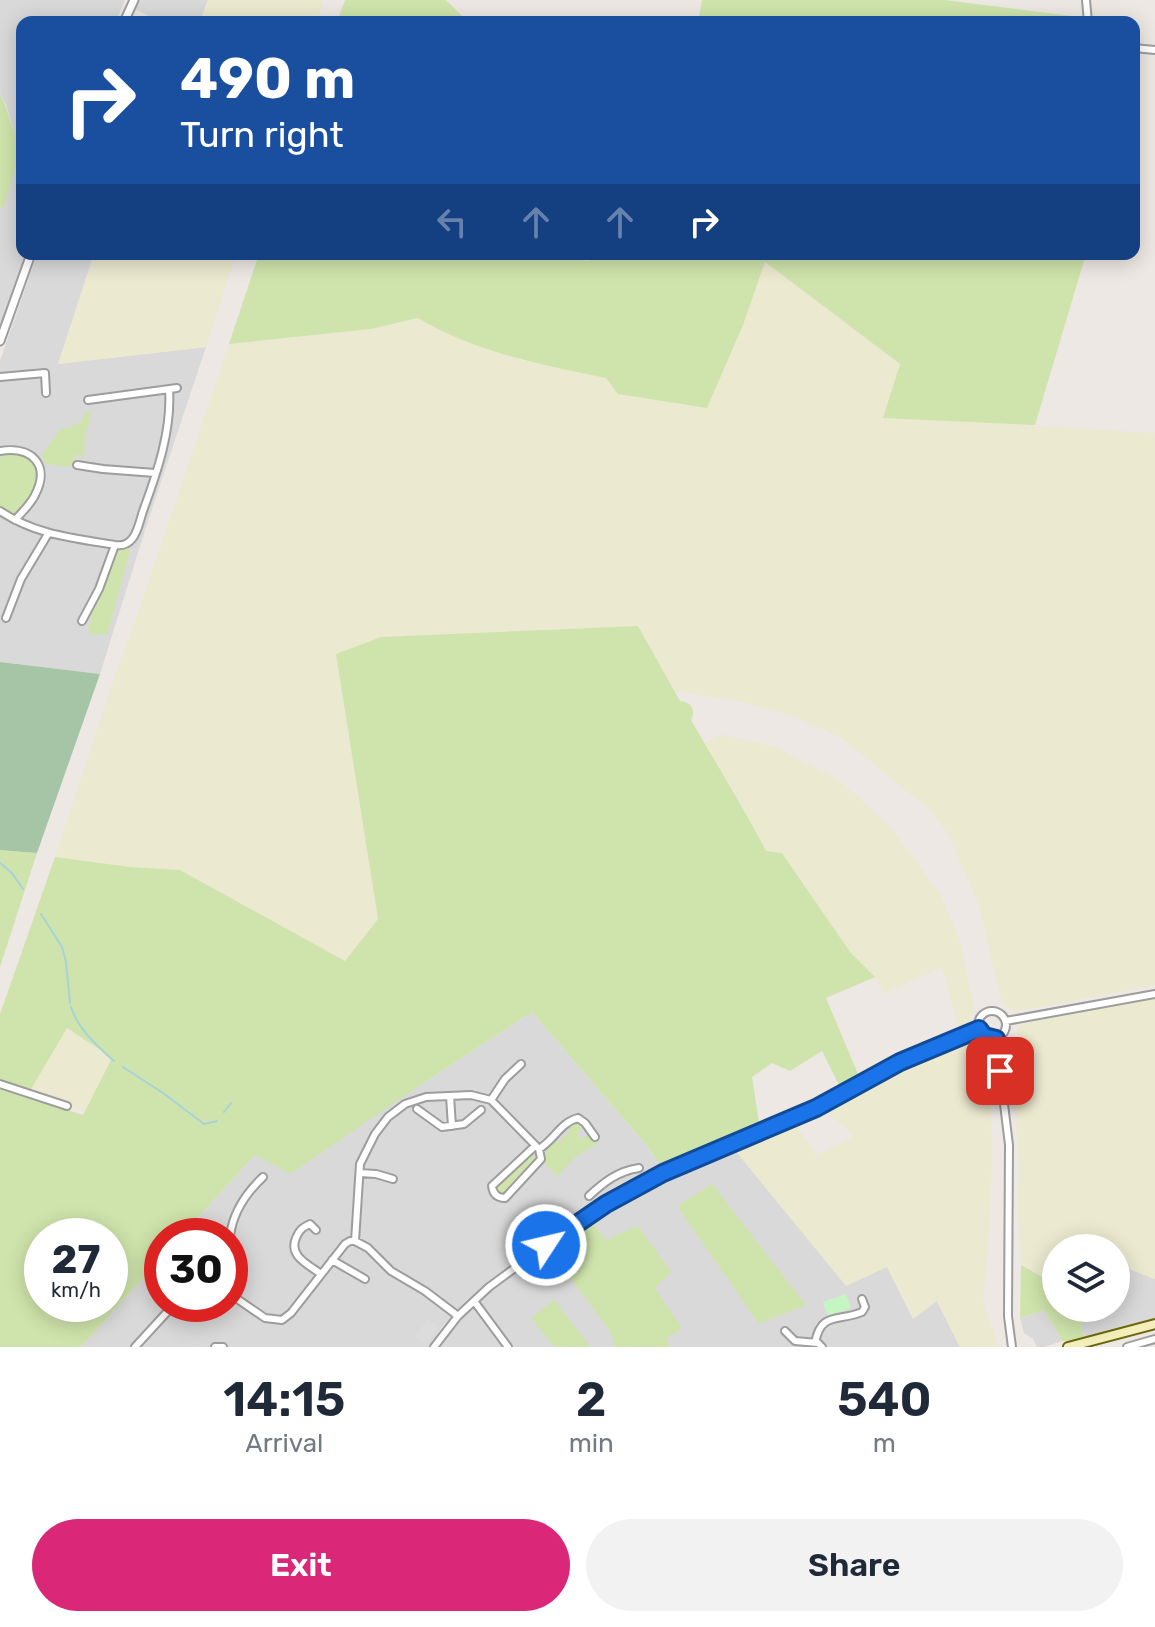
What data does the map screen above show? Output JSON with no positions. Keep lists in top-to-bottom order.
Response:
{
  "page": {
    "turn": ["490 m", "Turn right"],
    "speed": "27 km/h",
    "limit": "30",
    "eta": [
      "14:15",
      "Arrival",
      "2",
      "min",
      "540",
      "m"
    ],
    "buttons": ["Exit", "Share"]
  }
}
